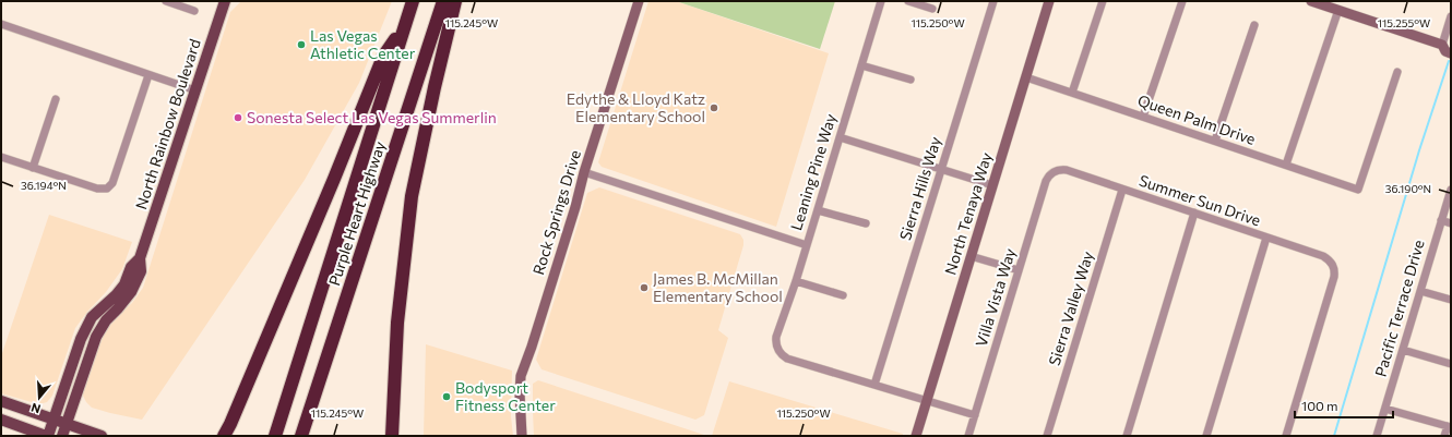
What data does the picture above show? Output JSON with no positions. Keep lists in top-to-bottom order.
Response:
{
  "streets": {
    "highway": ["Purple Heart Highway"],
    "main road": ["North Rainbow Boulevard", "Rock Springs Drive", "North Tenaya Way"],
    "street": [
      "Queen Palm Drive",
      "Leaning Pine Way",
      "Sierra Hills Way",
      "Summer Sun Drive",
      "Villa Vista Way",
      "Sierra Valley Way",
      "Pacific Terrace Drive"
    ]
  },
  "crossings": [
    ["Queen Palm Drive", "North Tenaya Way"],
    ["Leaning Pine Way", "Sierra Hills Way"],
    ["Summer Sun Drive", "Villa Vista Way"],
    ["Summer Sun Drive", "Sierra Valley Way"]
  ],
  "places": [
    "Las Vegas Athletic Center",
    "Edythe & Lloyd Katz Elementary School",
    "Sonesta Select Las Vegas Summerlin",
    "James B. McMillan Elementary School",
    "Bodysport Fitness Center"
  ],
  "scale_bar": "100 m",
  "north": "bottom",
  "coordinates": [
    "115.245°W",
    "115.250°W",
    "115.255°W",
    "36.194°N",
    "36.190°N"
  ]
}
